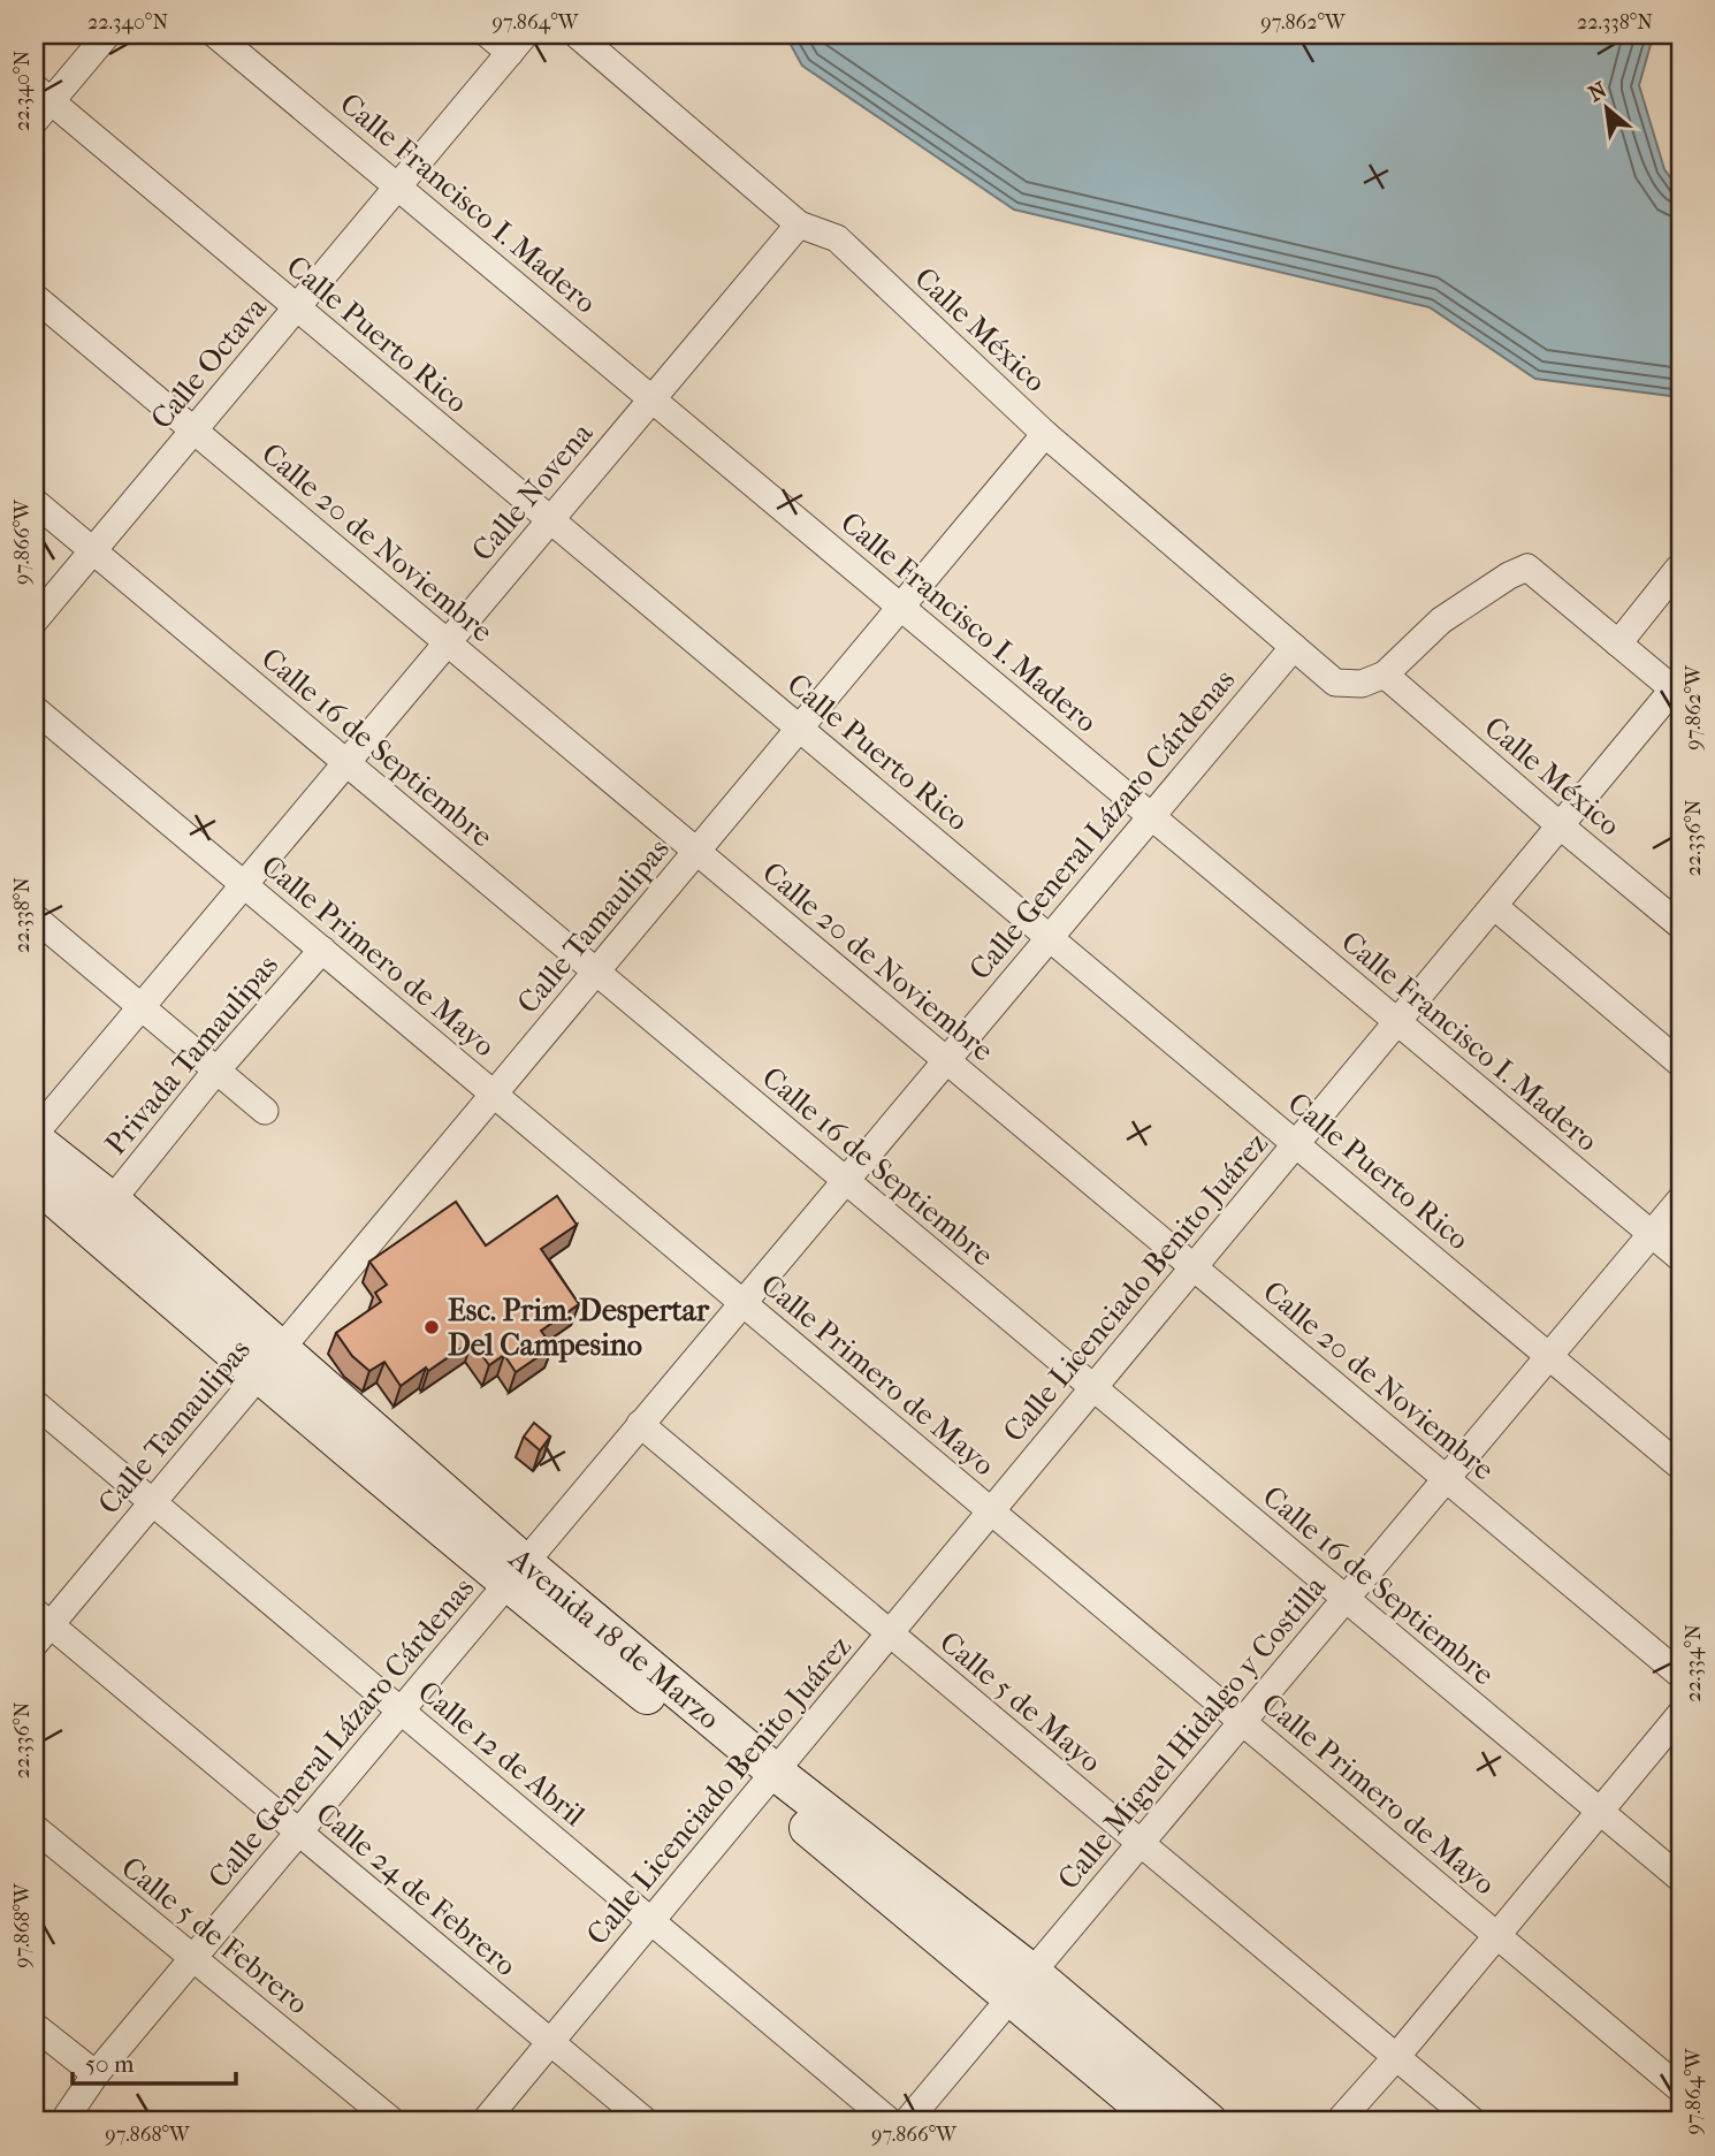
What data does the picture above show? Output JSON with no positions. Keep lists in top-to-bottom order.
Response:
{
  "streets": {
    "street": [
      "Calle Francisco I. Madero",
      "Calle México",
      "Calle Puerto Rico",
      "Calle Octava",
      "Calle Novena",
      "Calle 20 de Noviembre",
      "Calle 16 de Septiembre",
      "Calle General Lázaro Cárdenas",
      "Calle Tamaulipas",
      "Calle Primero de Mayo",
      "Privada Tamaulipas",
      "Calle Licenciado Benito Juárez",
      "Avenida 18 de Marzo",
      "Calle 5 de Mayo",
      "Calle Miguel Hidalgo y Costilla",
      "Calle 12 de Abril",
      "Calle 24 de Febrero",
      "Calle 5 de Febrero"
    ]
  },
  "crossings": [
    ["Calle Francisco I. Madero", "Calle Octava"],
    ["Calle Francisco I. Madero", "Calle Novena"],
    ["Calle Francisco I. Madero", "Calle General Lázaro Cárdenas"],
    ["Calle Francisco I. Madero", "Calle Tamaulipas"],
    ["Calle Francisco I. Madero", "Calle Licenciado Benito Juárez"],
    ["Calle Francisco I. Madero", "Calle Miguel Hidalgo y Costilla"],
    ["Calle México", "Calle Novena"],
    ["Calle México", "Calle General Lázaro Cárdenas"],
    ["Calle México", "Calle Tamaulipas"],
    ["Calle México", "Calle Licenciado Benito Juárez"],
    ["Calle Puerto Rico", "Calle Octava"],
    ["Calle Puerto Rico", "Calle Novena"],
    ["Calle Puerto Rico", "Calle General Lázaro Cárdenas"],
    ["Calle Puerto Rico", "Calle Tamaulipas"],
    ["Calle Puerto Rico", "Calle Licenciado Benito Juárez"],
    ["Calle Puerto Rico", "Calle Miguel Hidalgo y Costilla"],
    ["Calle Octava", "Calle 20 de Noviembre"],
    ["Calle Octava", "Calle 16 de Septiembre"],
    ["Calle Novena", "Calle 20 de Noviembre"],
    ["Calle Novena", "Calle 16 de Septiembre"],
    ["Calle Novena", "Calle Primero de Mayo"],
    ["Calle Novena", "Avenida 18 de Marzo"],
    ["Calle 20 de Noviembre", "Calle General Lázaro Cárdenas"],
    ["Calle 20 de Noviembre", "Calle Tamaulipas"],
    ["Calle 20 de Noviembre", "Calle Licenciado Benito Juárez"],
    ["Calle 20 de Noviembre", "Calle Miguel Hidalgo y Costilla"],
    ["Calle 16 de Septiembre", "Calle General Lázaro Cárdenas"],
    ["Calle 16 de Septiembre", "Calle Tamaulipas"],
    ["Calle 16 de Septiembre", "Calle Licenciado Benito Juárez"],
    ["Calle 16 de Septiembre", "Calle Miguel Hidalgo y Costilla"],
    ["Calle General Lázaro Cárdenas", "Calle Primero de Mayo"],
    ["Calle General Lázaro Cárdenas", "Avenida 18 de Marzo"],
    ["Calle General Lázaro Cárdenas", "Calle 5 de Mayo"],
    ["Calle General Lázaro Cárdenas", "Calle 12 de Abril"],
    ["Calle General Lázaro Cárdenas", "Calle 24 de Febrero"],
    ["Calle General Lázaro Cárdenas", "Calle 5 de Febrero"],
    ["Calle Tamaulipas", "Calle Primero de Mayo"],
    ["Calle Tamaulipas", "Avenida 18 de Marzo"],
    ["Calle Tamaulipas", "Calle 12 de Abril"],
    ["Calle Tamaulipas", "Calle 24 de Febrero"],
    ["Calle Primero de Mayo", "Privada Tamaulipas"],
    ["Calle Primero de Mayo", "Calle Licenciado Benito Juárez"],
    ["Calle Primero de Mayo", "Calle Miguel Hidalgo y Costilla"],
    ["Privada Tamaulipas", "Avenida 18 de Marzo"],
    ["Calle Licenciado Benito Juárez", "Avenida 18 de Marzo"],
    ["Calle Licenciado Benito Juárez", "Calle 5 de Mayo"],
    ["Calle Licenciado Benito Juárez", "Calle 12 de Abril"],
    ["Calle Licenciado Benito Juárez", "Calle 24 de Febrero"],
    ["Avenida 18 de Marzo", "Calle Miguel Hidalgo y Costilla"],
    ["Calle 5 de Mayo", "Calle Miguel Hidalgo y Costilla"]
  ],
  "places": ["Esc. Prim. Despertar Del Campesino"],
  "scale_bar": "50 m",
  "north": "top left",
  "coordinates": [
    "22.340°N",
    "97.864°W",
    "97.862°W",
    "22.338°N",
    "97.866°W",
    "22.336°N",
    "22.334°N",
    "97.868°W"
  ]
}
